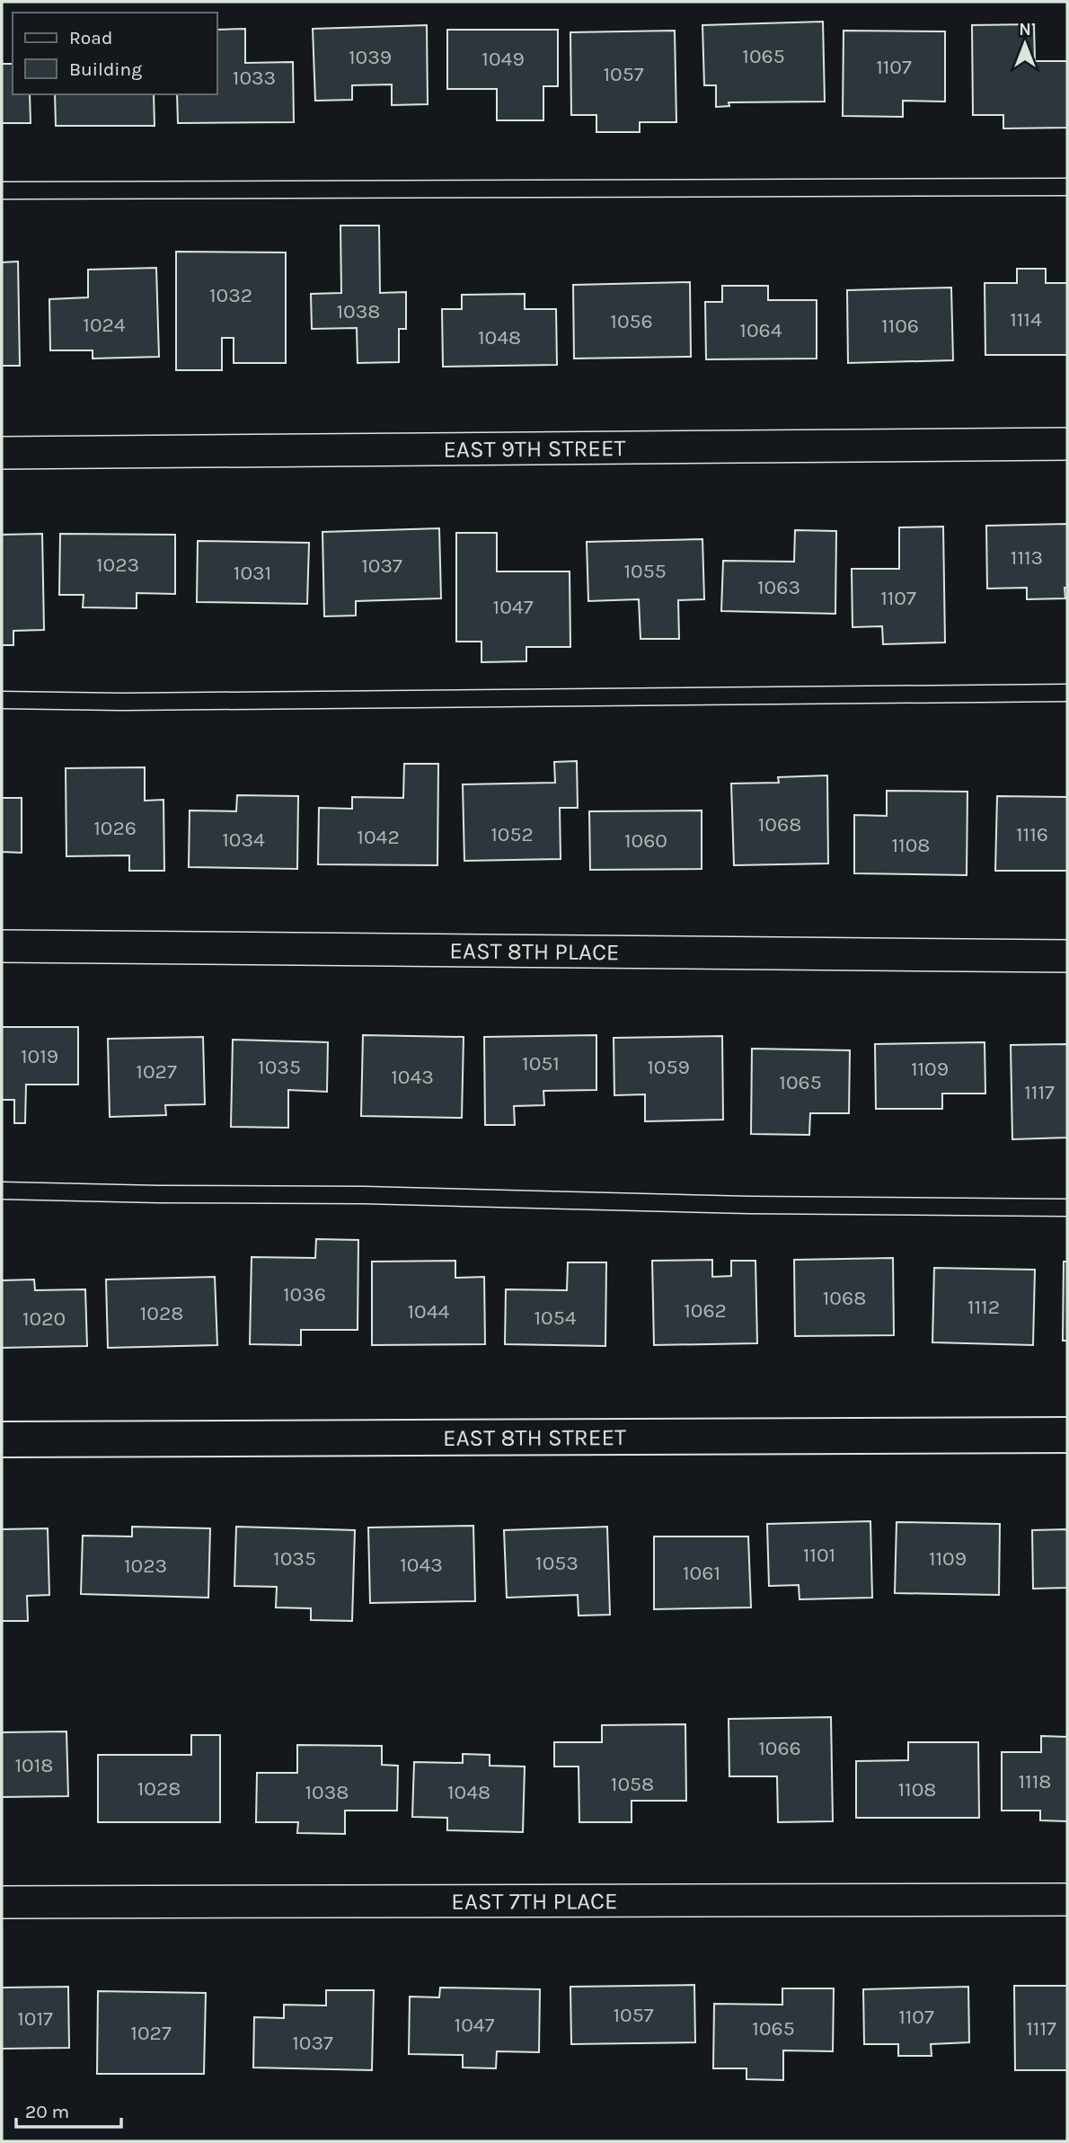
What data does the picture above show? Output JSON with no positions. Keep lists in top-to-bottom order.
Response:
{
  "streets": {
    "street": [
      "EAST 9TH STREET",
      "EAST 8TH PLACE",
      "EAST 8TH STREET",
      "EAST 7TH PLACE"
    ]
  },
  "house_numbers": [
    "1065",
    "1039",
    "1049",
    "1107",
    "1057",
    "1033",
    "1032",
    "1038",
    "1114",
    "1056",
    "1024",
    "1106",
    "1064",
    "1048",
    "1113",
    "1023",
    "1037",
    "1055",
    "1031",
    "1063",
    "1107",
    "1047",
    "1068",
    "1026",
    "1052",
    "1116",
    "1042",
    "1034",
    "1060",
    "1108",
    "1019",
    "1051",
    "1035",
    "1059",
    "1109",
    "1027",
    "1043",
    "1065",
    "1117",
    "1036",
    "1068",
    "1112",
    "1062",
    "1044",
    "1028",
    "1054",
    "1020",
    "1101",
    "1035",
    "1109",
    "1053",
    "1043",
    "1023",
    "1061",
    "1066",
    "1018",
    "1118",
    "1058",
    "1028",
    "1108",
    "1038",
    "1048",
    "1057",
    "1107",
    "1017",
    "1047",
    "1065",
    "1117",
    "1027",
    "1037"
  ],
  "legend": ["Road", "Building"],
  "scale_bar": "20 m",
  "north": "top"
}
